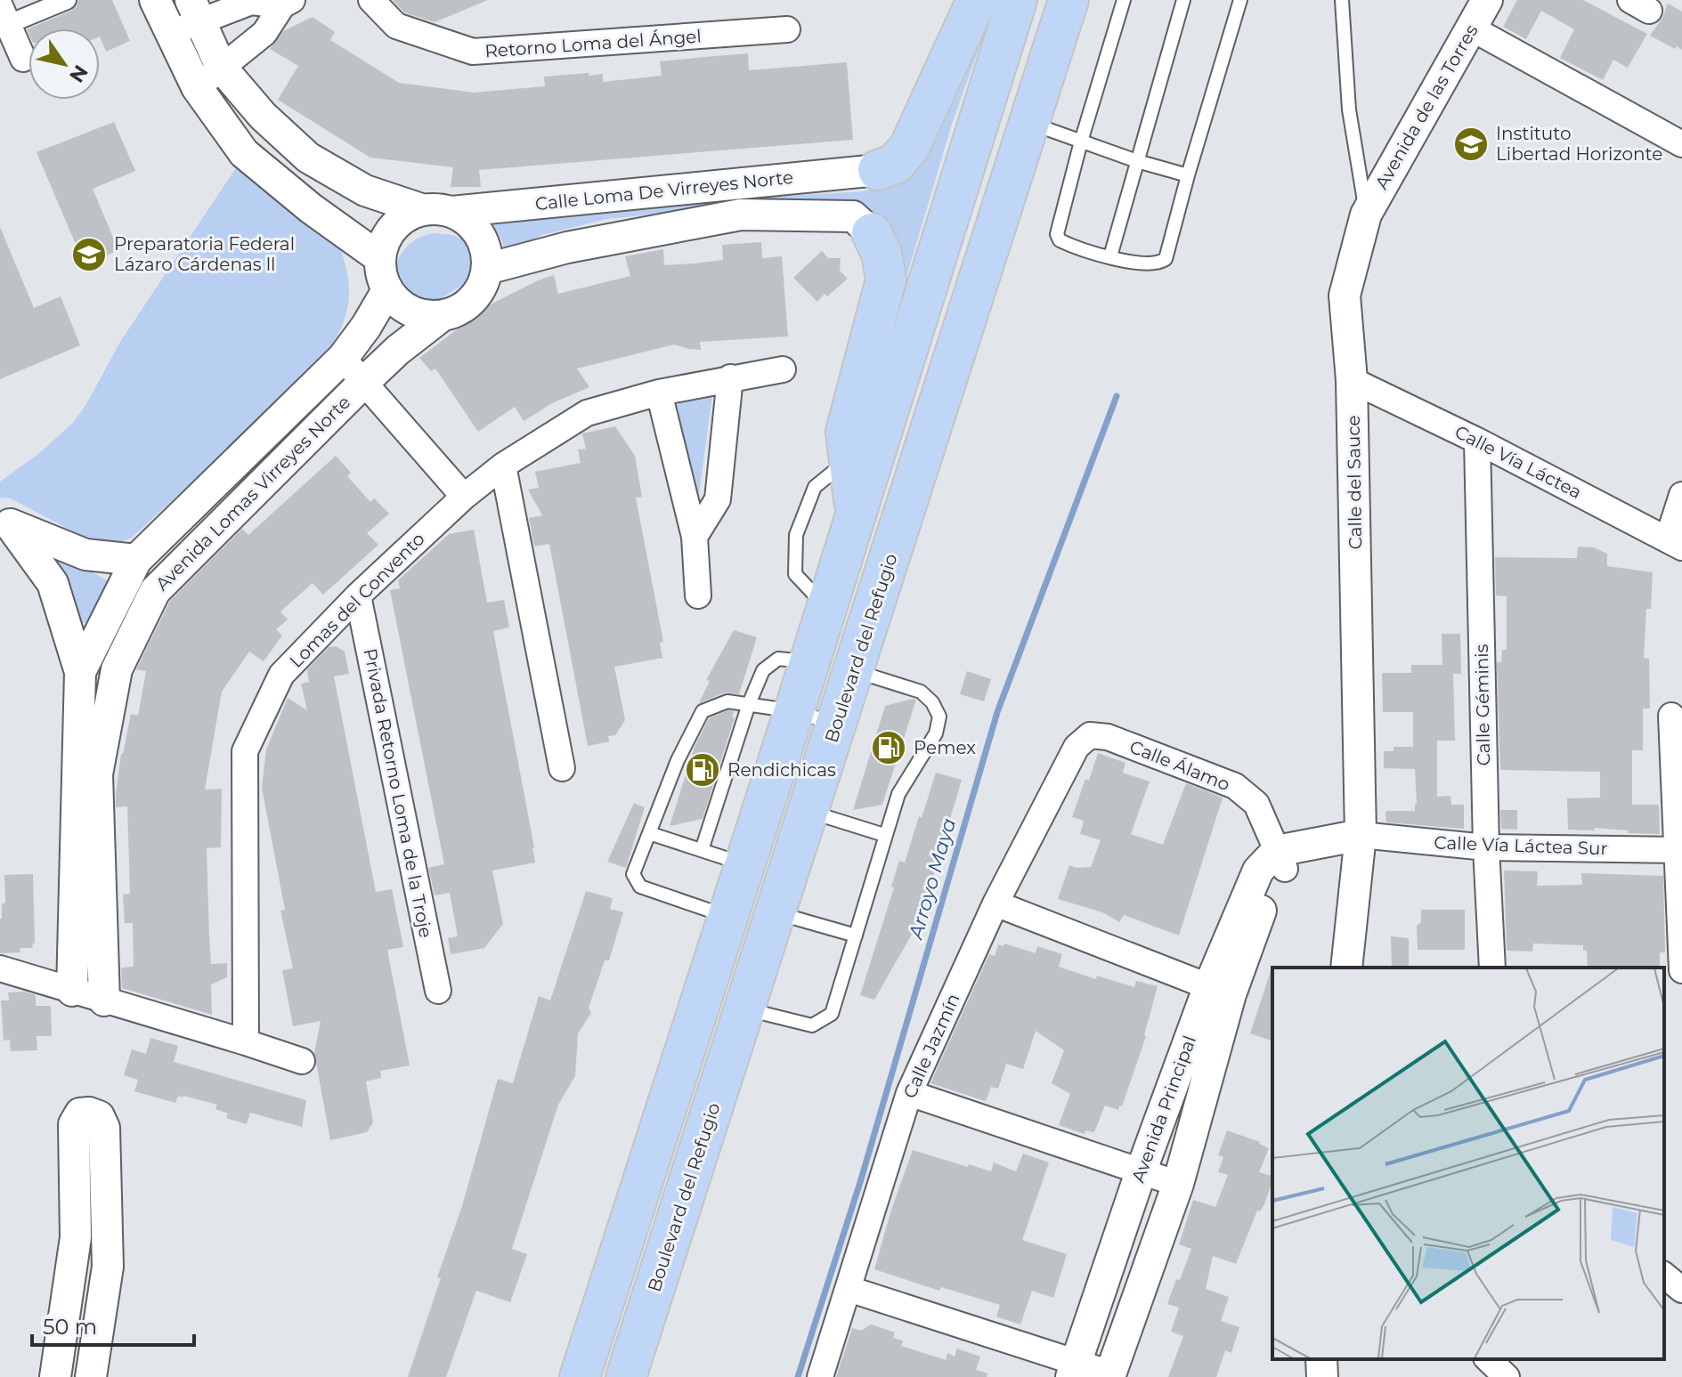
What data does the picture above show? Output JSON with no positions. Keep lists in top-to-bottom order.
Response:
{
  "streets": {
    "main road": ["Boulevard del Refugio"],
    "street": [
      "Retorno Loma del Ángel",
      "Avenida de las Torres",
      "Calle Loma De Virreyes Norte",
      "Calle Vía Láctea",
      "Calle del Sauce",
      "Avenida Lomas Virreyes Norte",
      "Lomas del Convento",
      "Calle Géminis",
      "Calle Álamo",
      "Privada Retorno Loma de la Troje",
      "Calle Vía Láctea Sur",
      "Calle Jazmín",
      "Avenida Principal"
    ]
  },
  "crossings": [
    ["Avenida de las Torres", "Calle del Sauce"],
    ["Calle Loma De Virreyes Norte", "Avenida Lomas Virreyes Norte"],
    ["Calle Vía Láctea", "Calle del Sauce"],
    ["Calle Vía Láctea", "Calle Géminis"],
    ["Calle del Sauce", "Calle Vía Láctea Sur"],
    ["Lomas del Convento", "Privada Retorno Loma de la Troje"],
    ["Calle Géminis", "Calle Vía Láctea Sur"],
    ["Calle Álamo", "Calle Jazmín"],
    ["Calle Álamo", "Avenida Principal"]
  ],
  "water": ["Arroyo Maya"],
  "places": {
    "school or university": ["Instituto Libertad Horizonte", "Preparatoria Federal Lázaro Cárdenas ll"],
    "fuel station": ["Pemex", "Rendichicas"]
  },
  "scale_bar": "50 m",
  "north": "bottom right"
}
